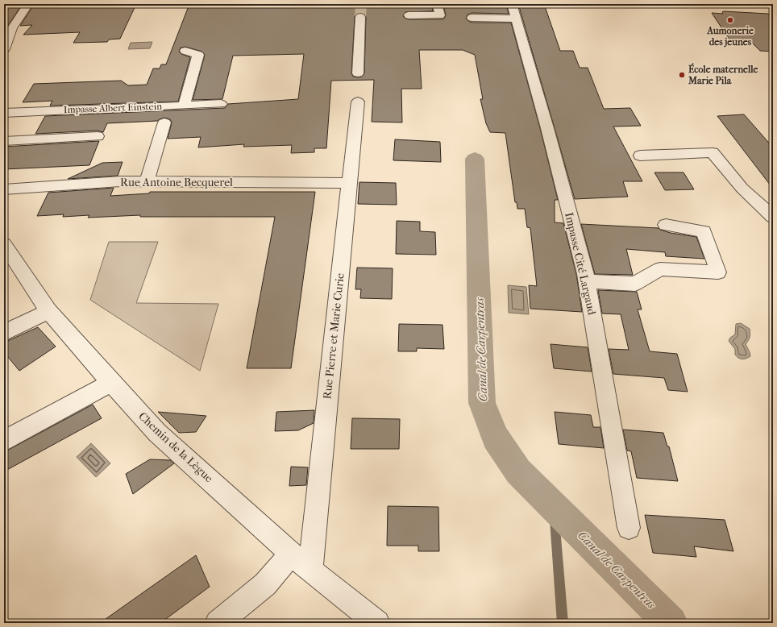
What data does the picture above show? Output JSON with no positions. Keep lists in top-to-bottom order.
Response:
{
  "streets": {
    "street": [
      "Impasse Albert Einstein",
      "Rue Antoine Becquerel",
      "Impasse Cité Largaud",
      "Rue Pierre et Marie Curie",
      "Chemin de la Lègue"
    ]
  },
  "crossings": [
    ["Rue Antoine Becquerel", "Rue Pierre et Marie Curie"],
    ["Rue Pierre et Marie Curie", "Chemin de la Lègue"]
  ],
  "water": ["Canal de Carpentras"],
  "places": ["Aumonerie des jeunes", "École maternelle Marie Pila"]
}
